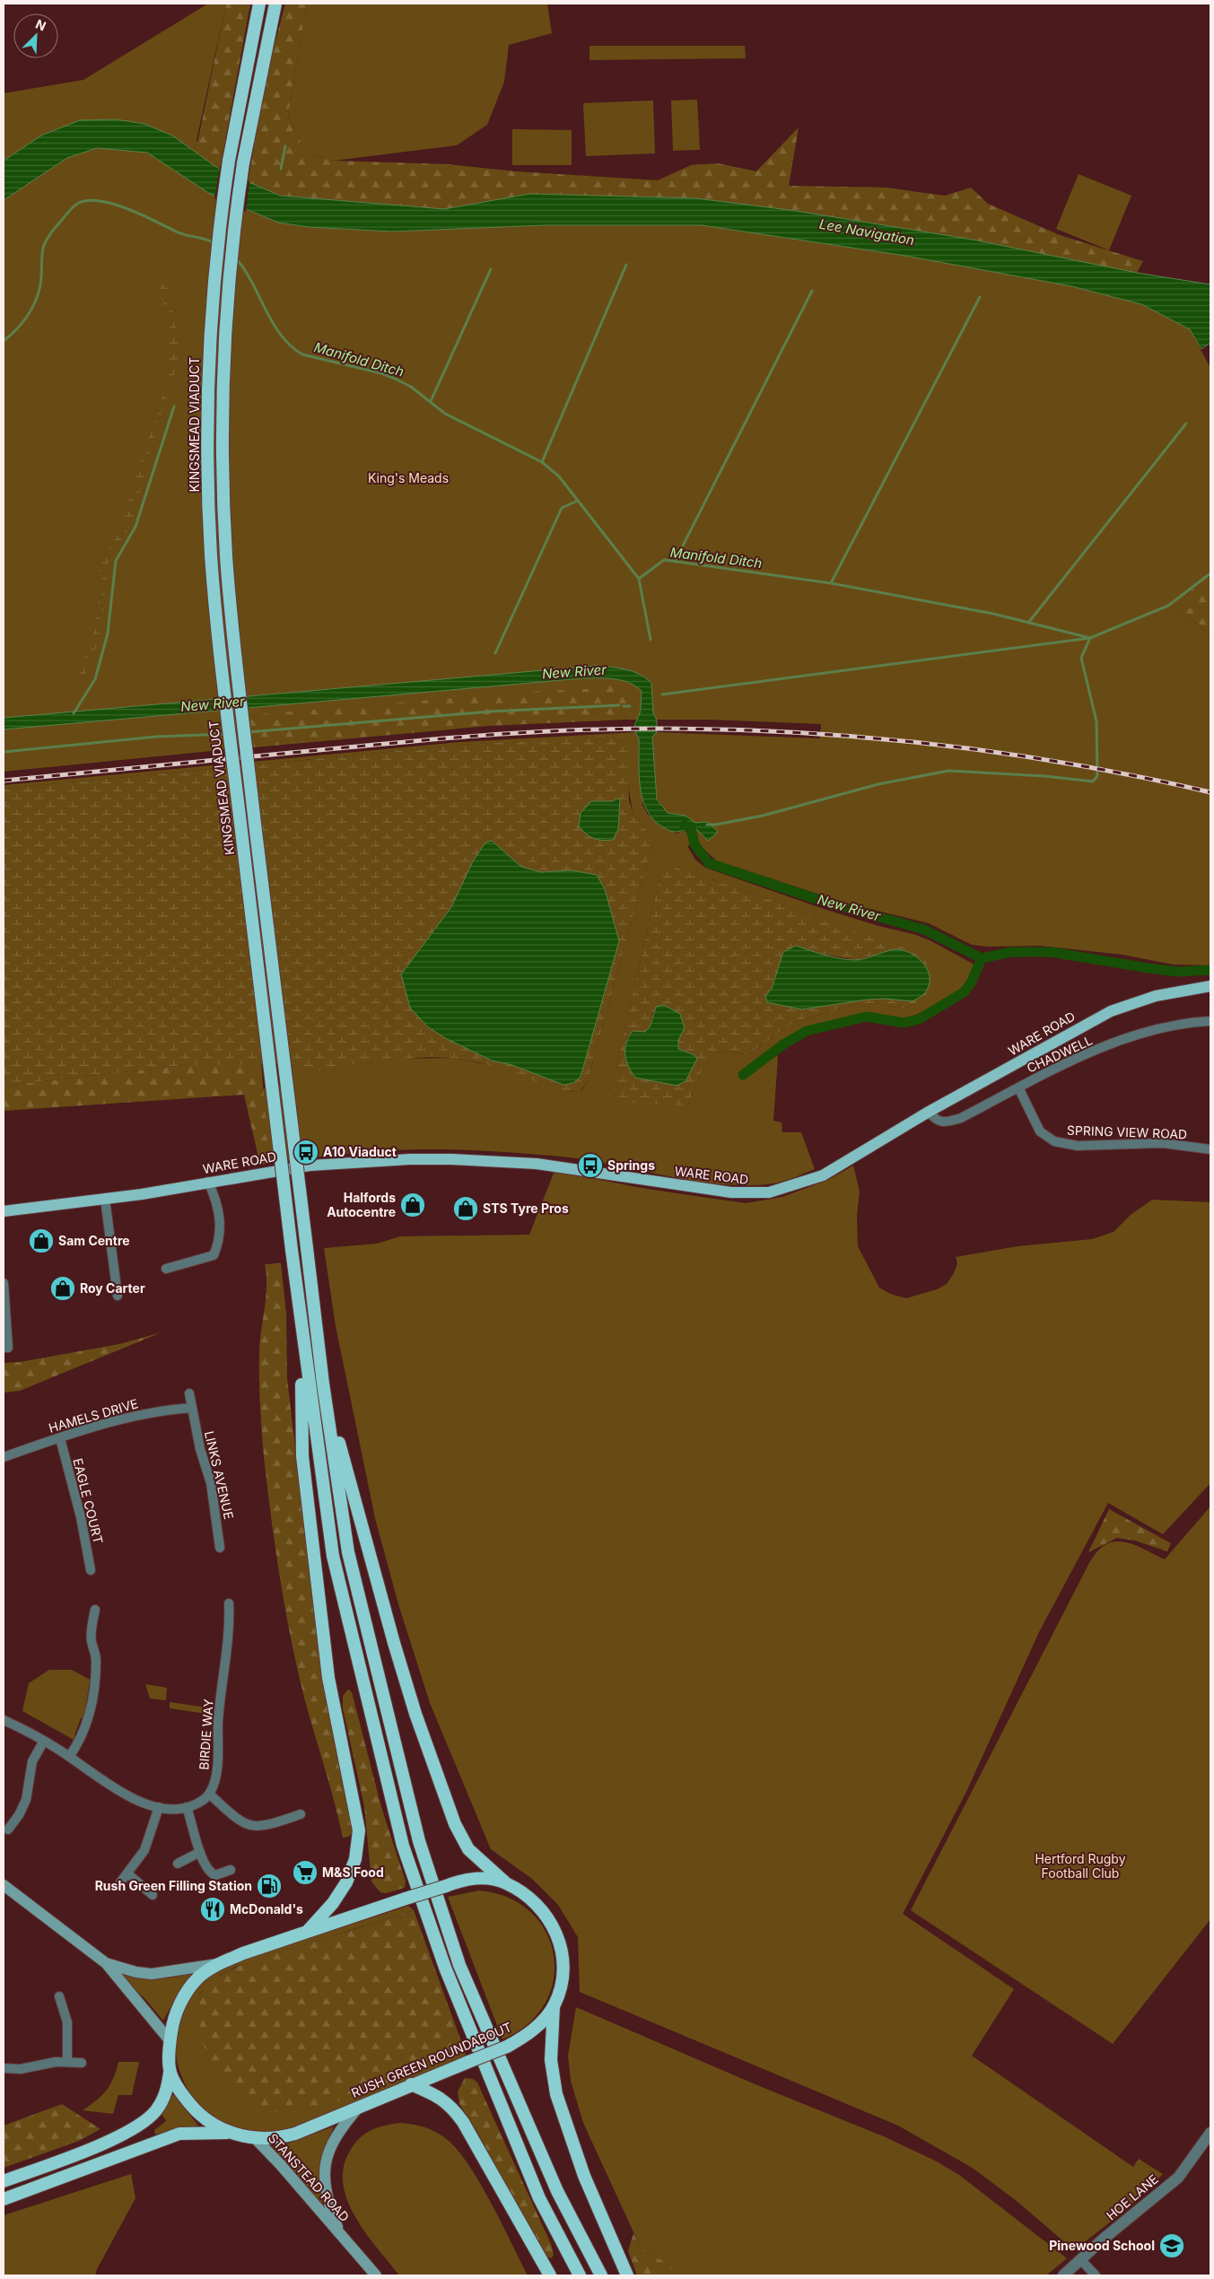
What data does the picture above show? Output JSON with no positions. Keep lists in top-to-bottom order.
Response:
{
  "streets": {
    "highway": ["KINGSMEAD VIADUCT", "RUSH GREEN ROUNDABOUT"],
    "main road": ["WARE ROAD", "STANSTEAD ROAD"],
    "street": [
      "CHADWELL",
      "SPRING VIEW ROAD",
      "HAMELS DRIVE",
      "LINKS AVENUE",
      "EAGLE COURT",
      "BIRDIE WAY",
      "HOE LANE"
    ]
  },
  "crossings": [
    ["WARE ROAD", "CHADWELL"],
    ["CHADWELL", "SPRING VIEW ROAD"],
    ["HAMELS DRIVE", "LINKS AVENUE"],
    ["HAMELS DRIVE", "EAGLE COURT"],
    ["RUSH GREEN ROUNDABOUT", "STANSTEAD ROAD"]
  ],
  "water": ["Lee Navigation", "Manifold Ditch", "New River"],
  "parks": ["King's Meads", "Hertford Rugby Football Club"],
  "places": {
    "bus stop": ["A10 Viaduct", "Springs"],
    "shop": [
      "Halfords Autocentre",
      "STS Tyre Pros",
      "Sam Centre",
      "Roy Carter"
    ],
    "supermarket": ["M&S Food"],
    "fuel station": ["Rush Green Filling Station"],
    "restaurant": ["McDonald's"],
    "school or university": ["Pinewood School"]
  },
  "north": "top right"
}
